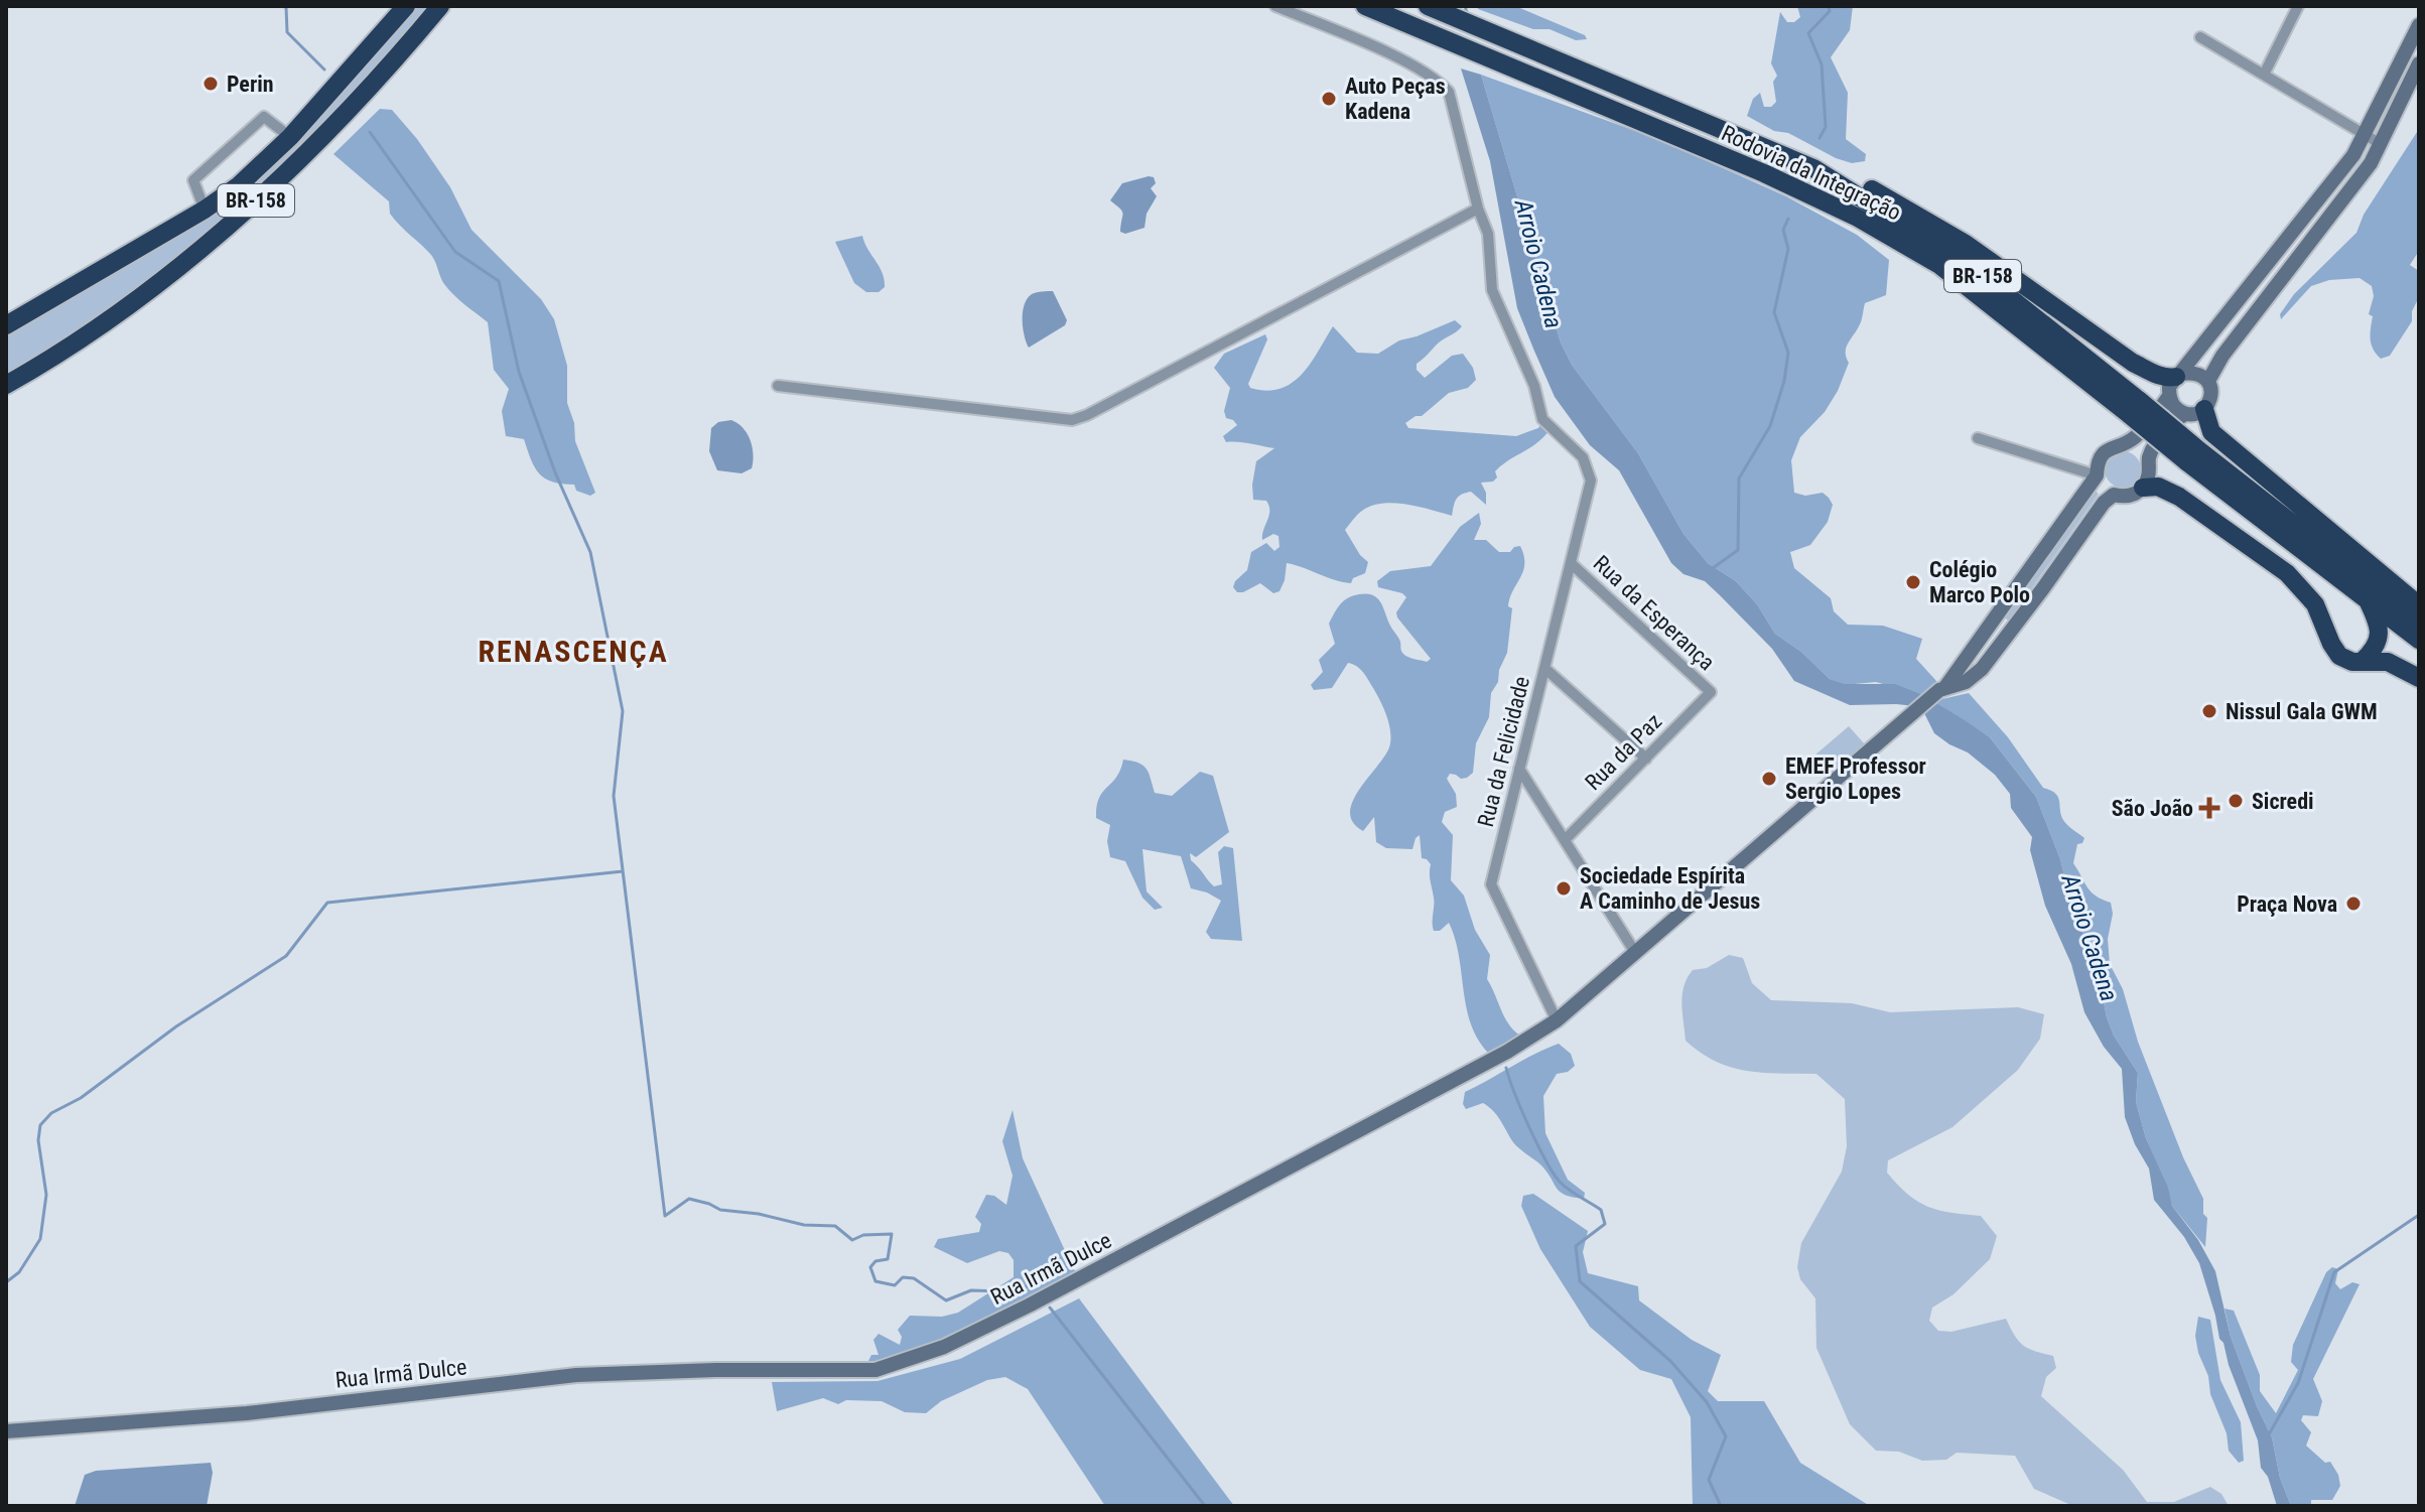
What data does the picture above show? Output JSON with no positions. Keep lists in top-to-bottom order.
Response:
{
  "streets": {
    "highway": ["Rodovia da Integração", "BR-158"],
    "street": [
      "Rua da Esperança",
      "Rua da Felicidade",
      "Rua da Paz",
      "Rua Irmã Dulce"
    ]
  },
  "crossings": [
    ["Rua da Esperança", "Rua da Felicidade"],
    ["Rua da Esperança", "Rua da Paz"],
    ["Rua da Felicidade", "Rua Irmã Dulce"]
  ],
  "districts": ["RENASCENÇA"],
  "water": ["Arroio Cadena"],
  "places": {
    "other": [
      "Perin",
      "Auto Peças Kadena",
      "Colégio Marco Polo",
      "Nissul Gala GWM",
      "EMEF Professor Sergio Lopes",
      "Sicredi",
      "Sociedade Espírita A Caminho de Jesus",
      "Praça Nova"
    ],
    "health": ["São João"]
  }
}
